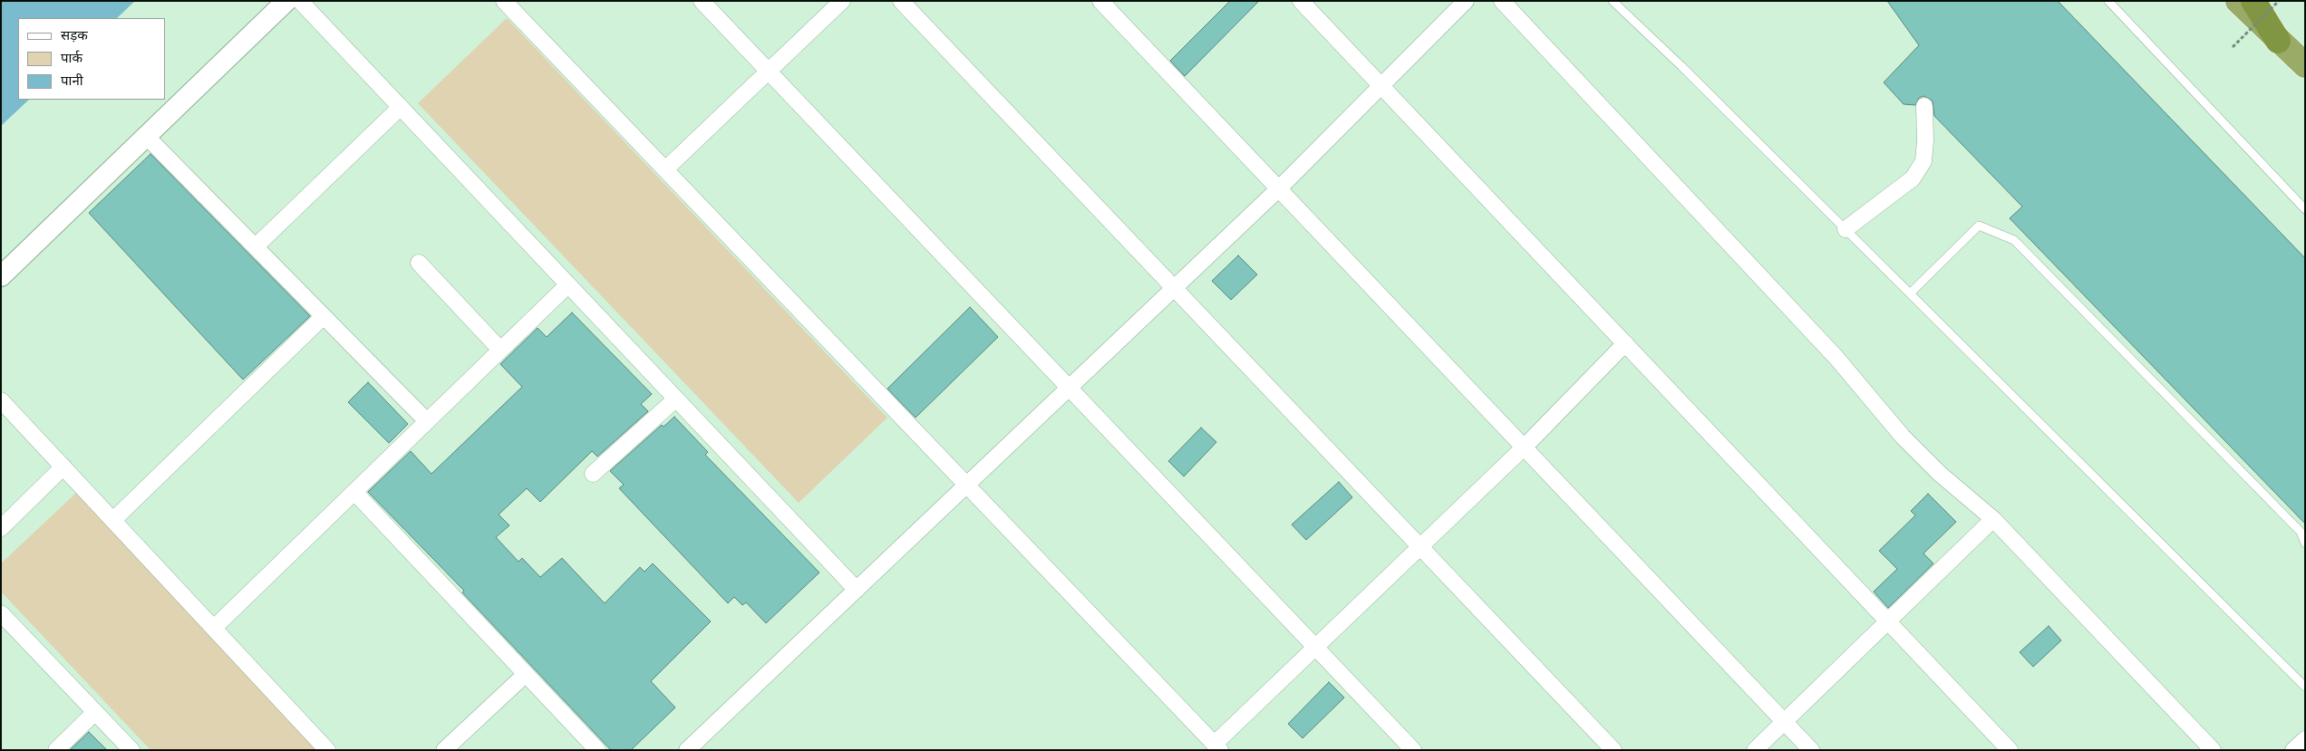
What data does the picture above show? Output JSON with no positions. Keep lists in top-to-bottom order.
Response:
{
  "legend": ["सड़क", "पार्क", "पानी"]
}
